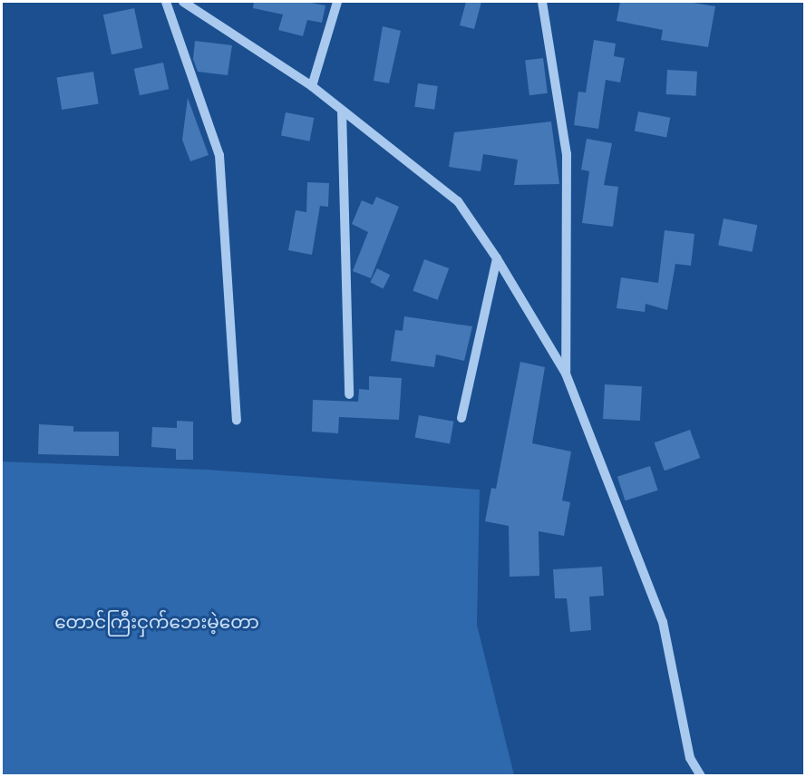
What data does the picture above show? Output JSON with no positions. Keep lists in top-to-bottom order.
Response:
{
  "parks": ["တောင်ကြီးငှက်ဘေးမဲ့တော"]
}
